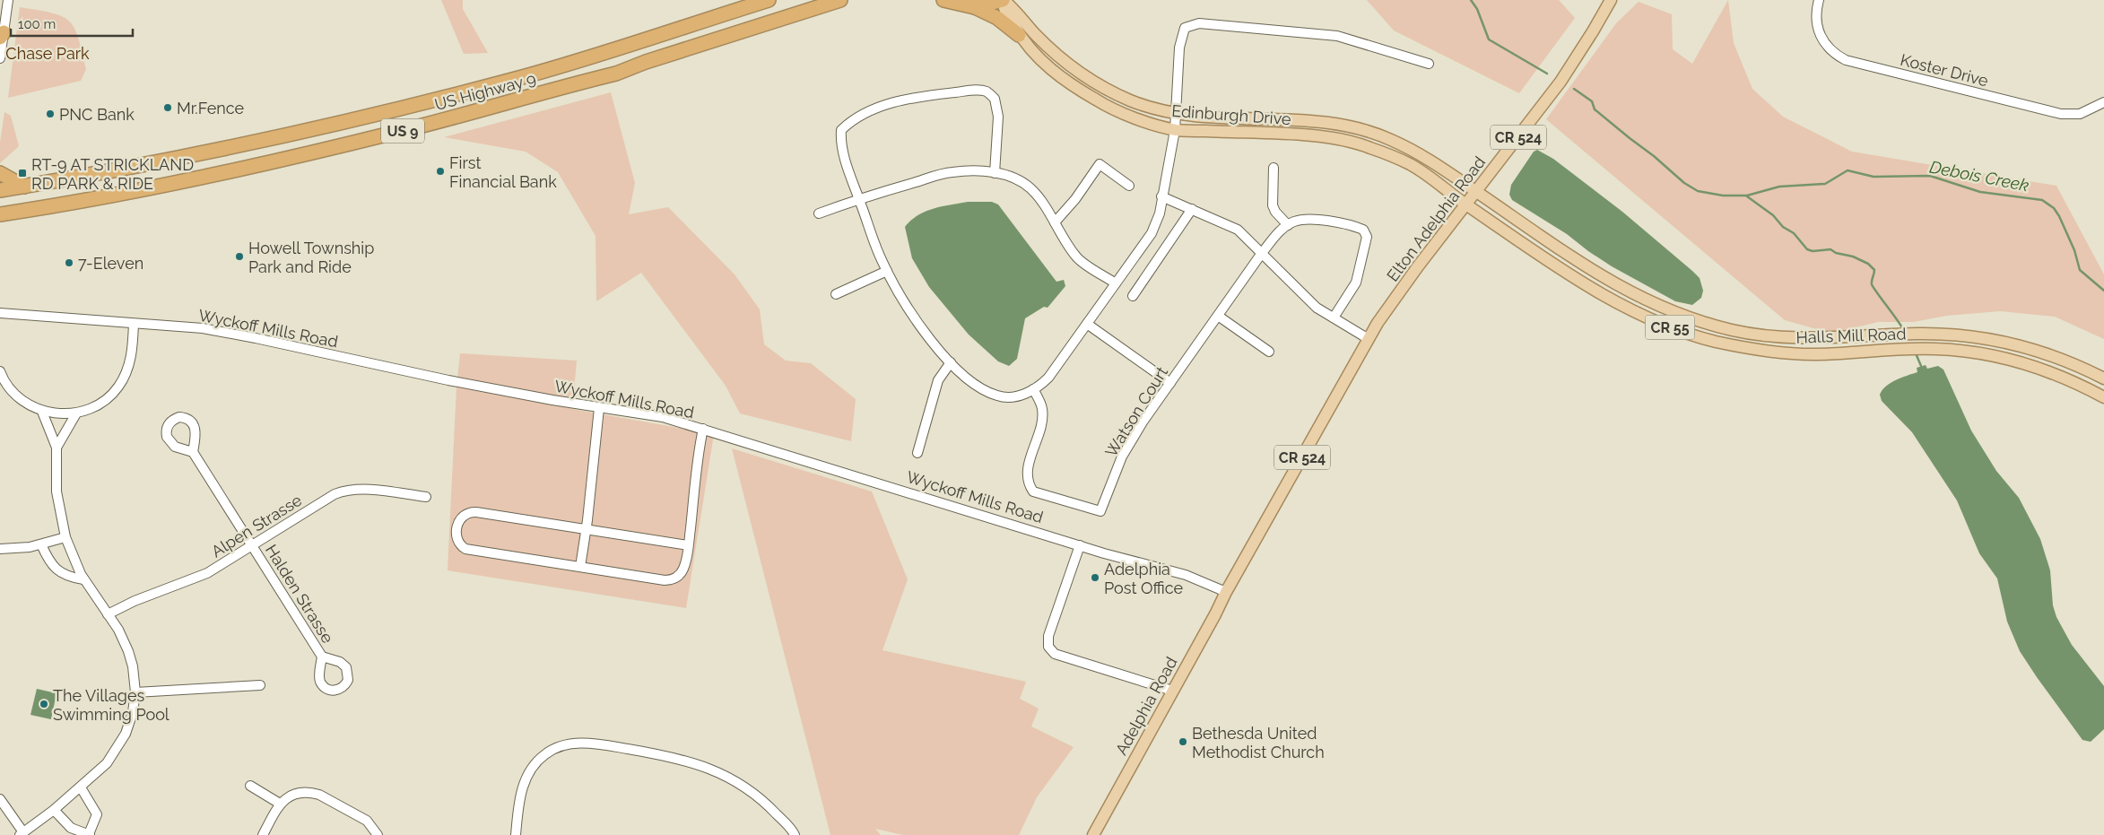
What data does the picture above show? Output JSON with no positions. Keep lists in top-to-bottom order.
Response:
{
  "streets": {
    "highway": ["US Highway 9", "US 9"],
    "main road": [
      "Edinburgh Drive",
      "CR 524",
      "Elton Adelphia Road",
      "CR 55",
      "Halls Mill Road",
      "Adelphia Road"
    ],
    "street": [
      "Koster Drive",
      "Wyckoff Mills Road",
      "Watson Court",
      "Alpen Strasse",
      "Halden Strasse"
    ]
  },
  "crossings": [
    ["Edinburgh Drive", "Elton Adelphia Road"],
    ["Edinburgh Drive", "Halls Mill Road"],
    ["CR 524", "Elton Adelphia Road"],
    ["CR 524", "Wyckoff Mills Road"],
    ["CR 524", "Adelphia Road"],
    ["Elton Adelphia Road", "Halls Mill Road"],
    ["Wyckoff Mills Road", "Adelphia Road"],
    ["Alpen Strasse", "Halden Strasse"]
  ],
  "water": ["Debois Creek"],
  "parks": ["Chase Park"],
  "places": {
    "other": [
      "Mr.Fence",
      "PNC Bank",
      "First Financial Bank",
      "Howell Township Park and Ride",
      "7-Eleven",
      "Adelphia Post Office",
      "The Villages Swimming Pool",
      "Bethesda United Methodist Church"
    ],
    "transit": ["RT-9 AT STRICKLAND RD PARK & RIDE"]
  },
  "scale_bar": "100 m"
}
